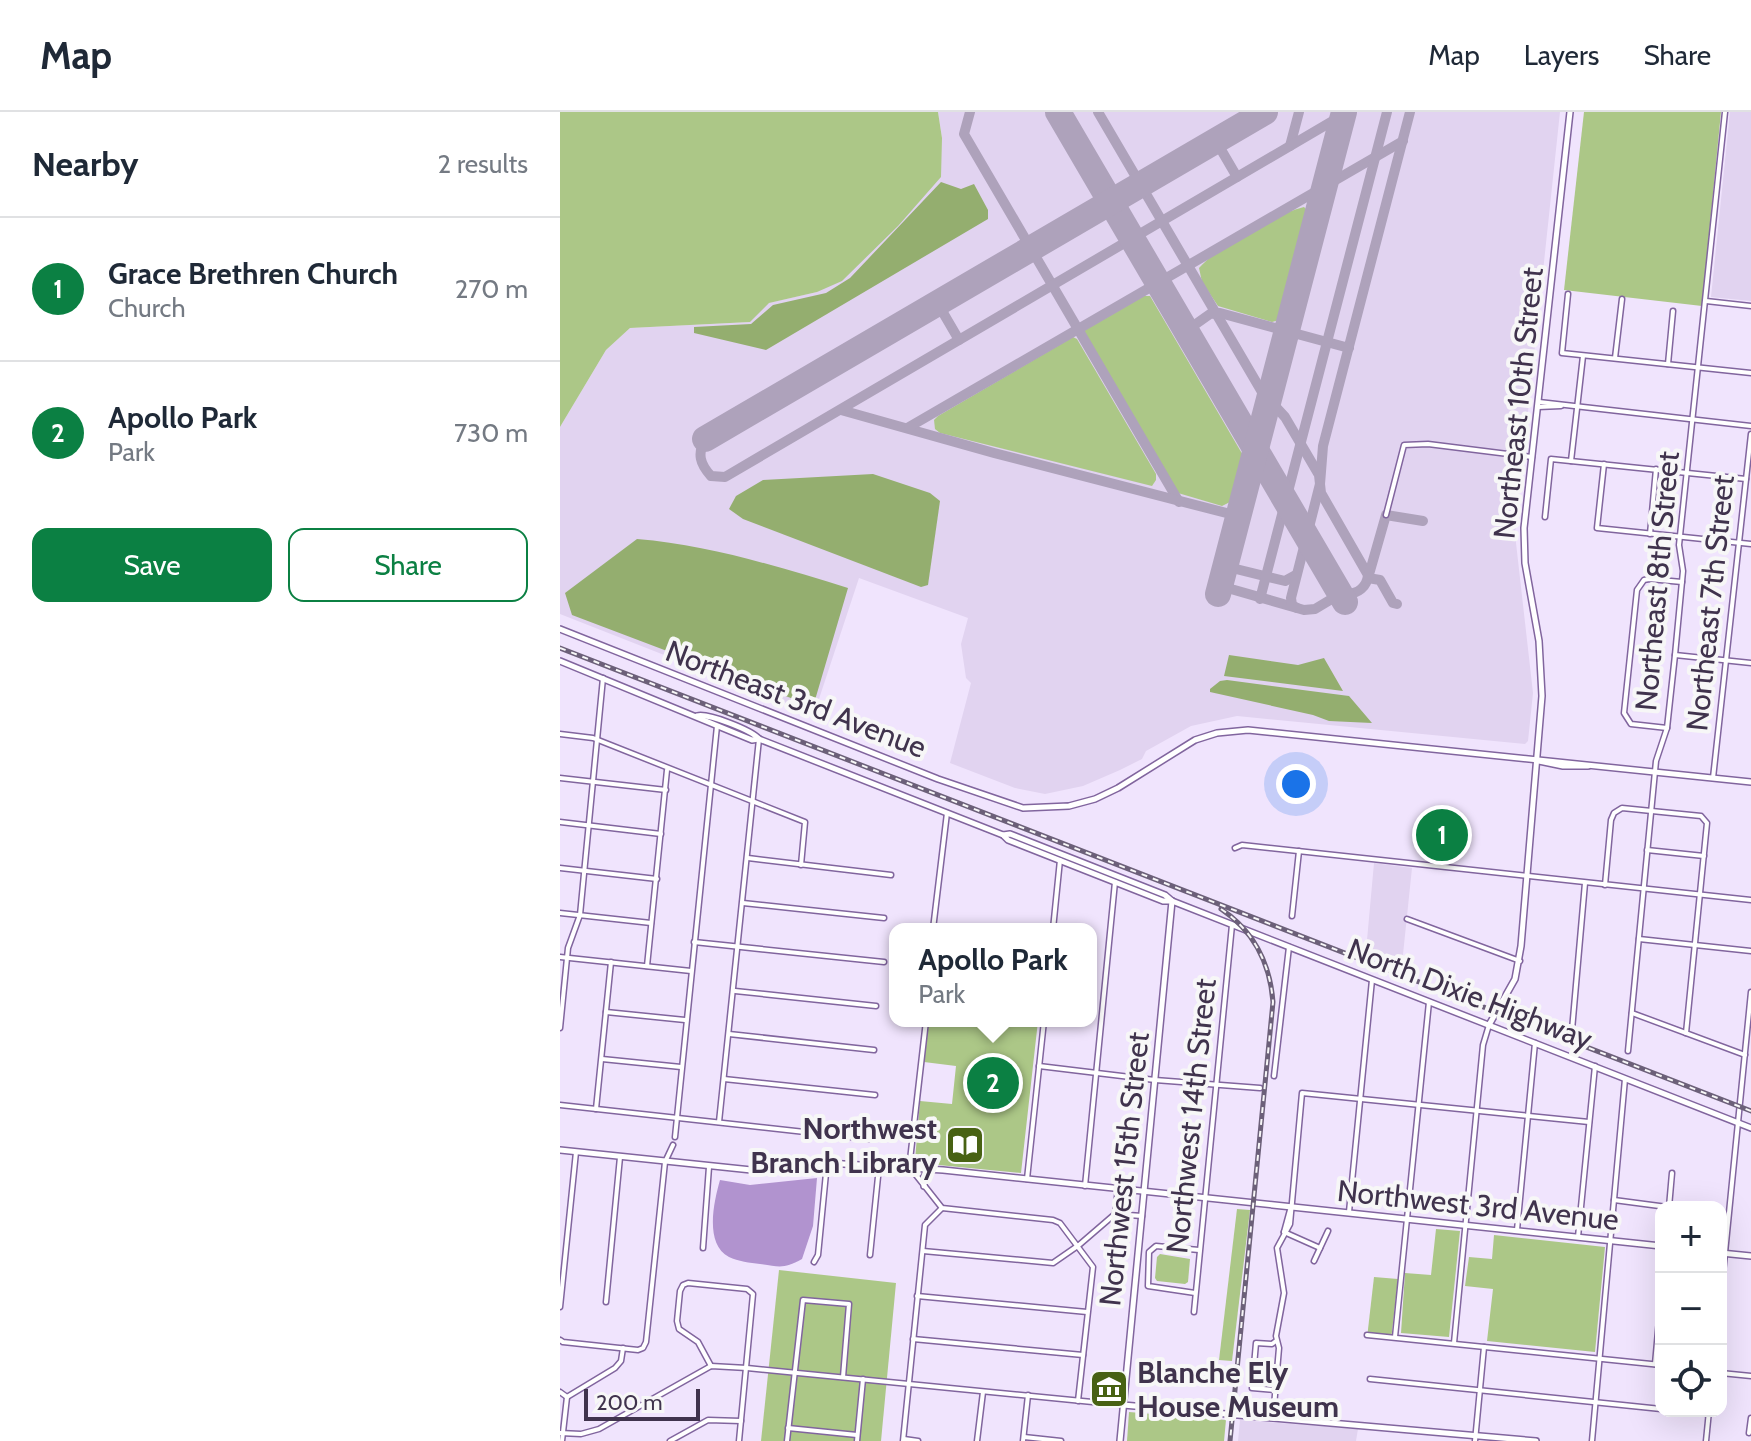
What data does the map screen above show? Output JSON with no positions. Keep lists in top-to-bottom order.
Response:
{
  "streets": {
    "street": [
      "Northeast 10th Street",
      "Northeast 8th Street",
      "Northeast 7th Street",
      "Northeast 3rd Avenue",
      "North Dixie Highway",
      "Northwest 14th Street",
      "Northwest 15th Street",
      "Northwest 3rd Avenue"
    ]
  },
  "crossings": [
    ["Northeast 10th Street", "Northeast 3rd Avenue"],
    ["Northeast 10th Street", "North Dixie Highway"],
    ["Northeast 8th Street", "Northeast 3rd Avenue"],
    ["Northeast 7th Street", "Northeast 3rd Avenue"],
    ["North Dixie Highway", "Northwest 14th Street"],
    ["North Dixie Highway", "Northwest 15th Street"],
    ["Northwest 14th Street", "Northwest 3rd Avenue"],
    ["Northwest 15th Street", "Northwest 3rd Avenue"]
  ],
  "places": {
    "library": ["Northwest Branch Library"],
    "museum": ["Blanche Ely House Museum"]
  },
  "scale_bar": "200 m",
  "page": {
    "header": "Map",
    "nav": ["Map", "Layers", "Share"],
    "heading": ["Nearby", "2 results"],
    "list": [
      {
        "mark": "1",
        "name": "Grace Brethren Church",
        "note": "Church",
        "value": "270 m"
      },
      {
        "mark": "2",
        "name": "Apollo Park",
        "note": "Park",
        "value": "730 m"
      }
    ],
    "buttons": ["Save", "Share"],
    "pins": ["1", "2"],
    "popup": ["Apollo Park", "Park"],
    "map_buttons": ["+", "−"],
    "scale": "200 m"
  }
}
